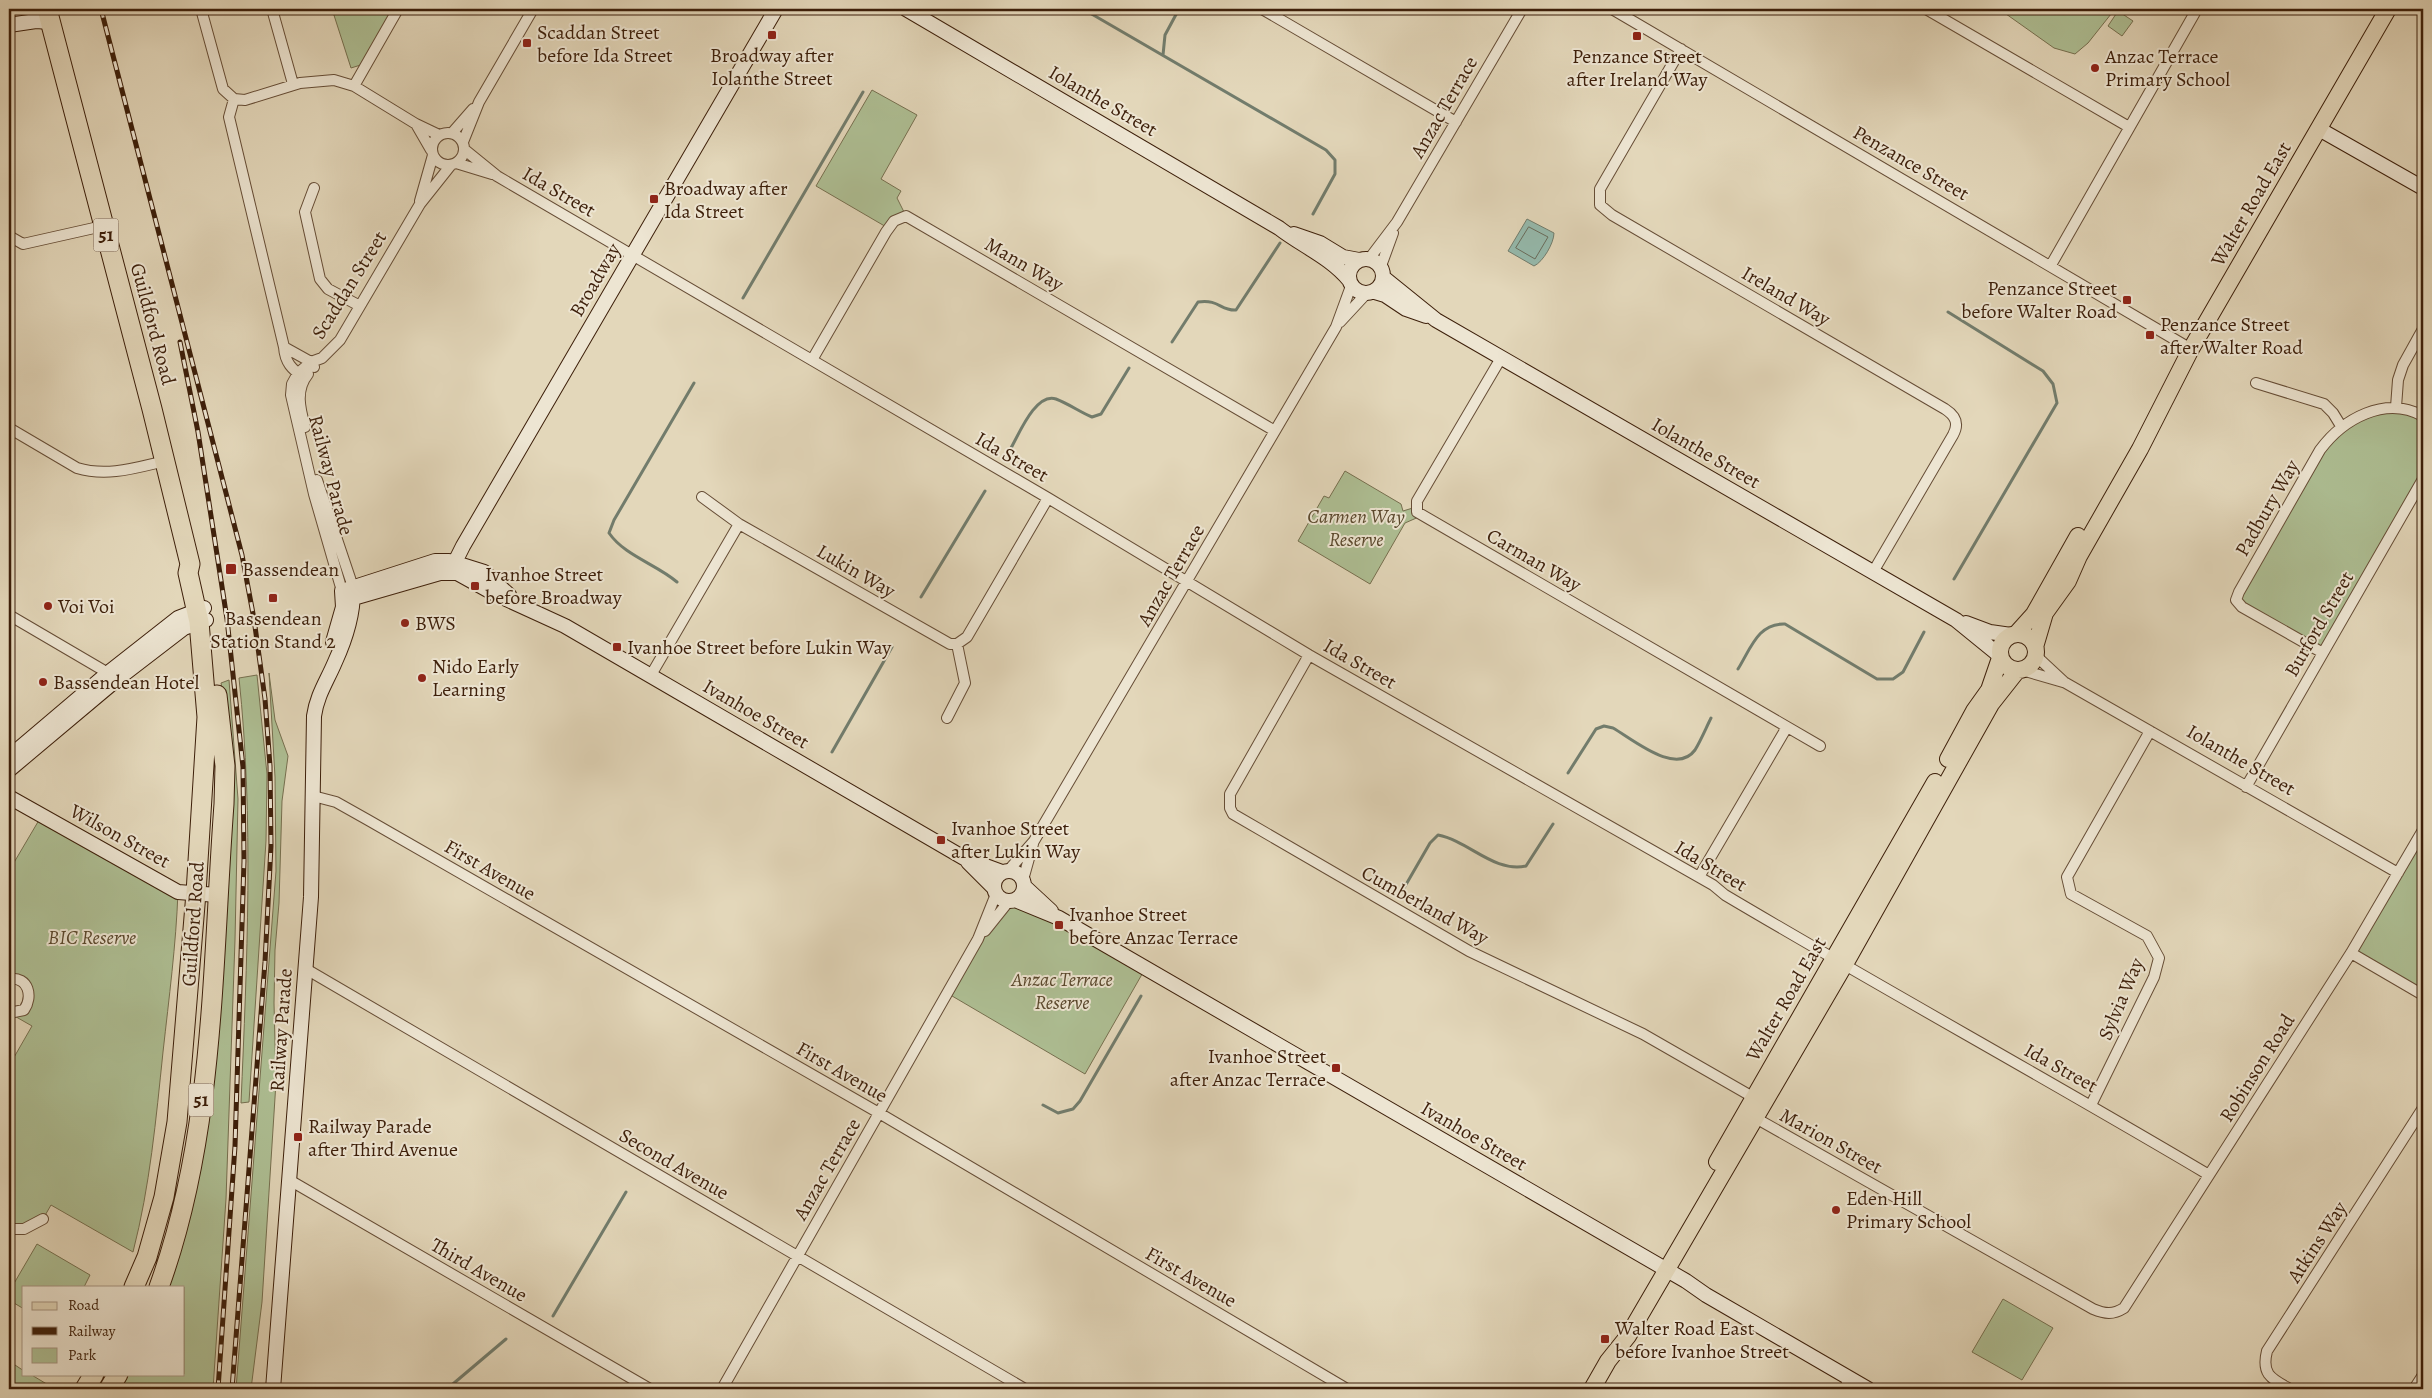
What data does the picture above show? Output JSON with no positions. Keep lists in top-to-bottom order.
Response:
{
  "streets": {
    "highway": ["51", "Guildford Road"],
    "main road": ["Walter Road East"],
    "street": [
      "Iolanthe Street",
      "Anzac Terrace",
      "Penzance Street",
      "Ida Street",
      "Mann Way",
      "Broadway",
      "Scaddan Street",
      "Ireland Way",
      "Railway Parade",
      "Padbury Way",
      "Carman Way",
      "Lukin Way",
      "Burford Street",
      "Ivanhoe Street",
      "Wilson Street",
      "First Avenue",
      "Cumberland Way",
      "Sylvia Way",
      "Robinson Road",
      "Marion Street",
      "Second Avenue",
      "Atkins Way",
      "Third Avenue"
    ]
  },
  "crossings": [
    ["Iolanthe Street", "Anzac Terrace"],
    ["Iolanthe Street", "Walter Road East"],
    ["Iolanthe Street", "Ireland Way"],
    ["Iolanthe Street", "Carman Way"],
    ["Iolanthe Street", "Burford Street"],
    ["Iolanthe Street", "Sylvia Way"],
    ["Iolanthe Street", "Robinson Road"],
    ["Anzac Terrace", "Ida Street"],
    ["Anzac Terrace", "Mann Way"],
    ["Anzac Terrace", "Ivanhoe Street"],
    ["Anzac Terrace", "First Avenue"],
    ["Anzac Terrace", "Second Avenue"],
    ["Penzance Street", "Walter Road East"],
    ["Penzance Street", "Ireland Way"],
    ["Ida Street", "Walter Road East"],
    ["Ida Street", "Mann Way"],
    ["Ida Street", "Broadway"],
    ["Ida Street", "Scaddan Street"],
    ["Ida Street", "Cumberland Way"],
    ["Ida Street", "Sylvia Way"],
    ["Ida Street", "Robinson Road"],
    ["Walter Road East", "Ivanhoe Street"],
    ["Walter Road East", "Cumberland Way"],
    ["Walter Road East", "Marion Street"],
    ["Broadway", "Ivanhoe Street"],
    ["Scaddan Street", "Railway Parade"],
    ["Guildford Road", "Wilson Street"],
    ["Railway Parade", "Ivanhoe Street"],
    ["Railway Parade", "First Avenue"],
    ["Railway Parade", "Second Avenue"],
    ["Railway Parade", "Third Avenue"],
    ["Padbury Way", "Burford Street"],
    ["Cumberland Way", "Marion Street"],
    ["Robinson Road", "Marion Street"]
  ],
  "parks": ["Carmen Way Reserve", "BIC Reserve", "Anzac Terrace Reserve"],
  "places": {
    "transit": [
      "Broadway after Iolanthe Street",
      "Penzance Street after Ireland Way",
      "Scaddan Street before Ida Street",
      "Broadway after Ida Street",
      "Penzance Street before Walter Road",
      "Penzance Street after Walter Road",
      "Bassendean",
      "Ivanhoe Street before Broadway",
      "Bassendean Station Stand 2",
      "Ivanhoe Street before Lukin Way",
      "Ivanhoe Street after Lukin Way",
      "Ivanhoe Street before Anzac Terrace",
      "Ivanhoe Street after Anzac Terrace",
      "Railway Parade after Third Avenue",
      "Walter Road East before Ivanhoe Street"
    ],
    "other": [
      "Anzac Terrace Primary School",
      "Voi Voi",
      "BWS",
      "Nido Early Learning",
      "Bassendean Hotel",
      "Eden Hill Primary School"
    ]
  },
  "legend": ["Road", "Railway", "Park"]
}
